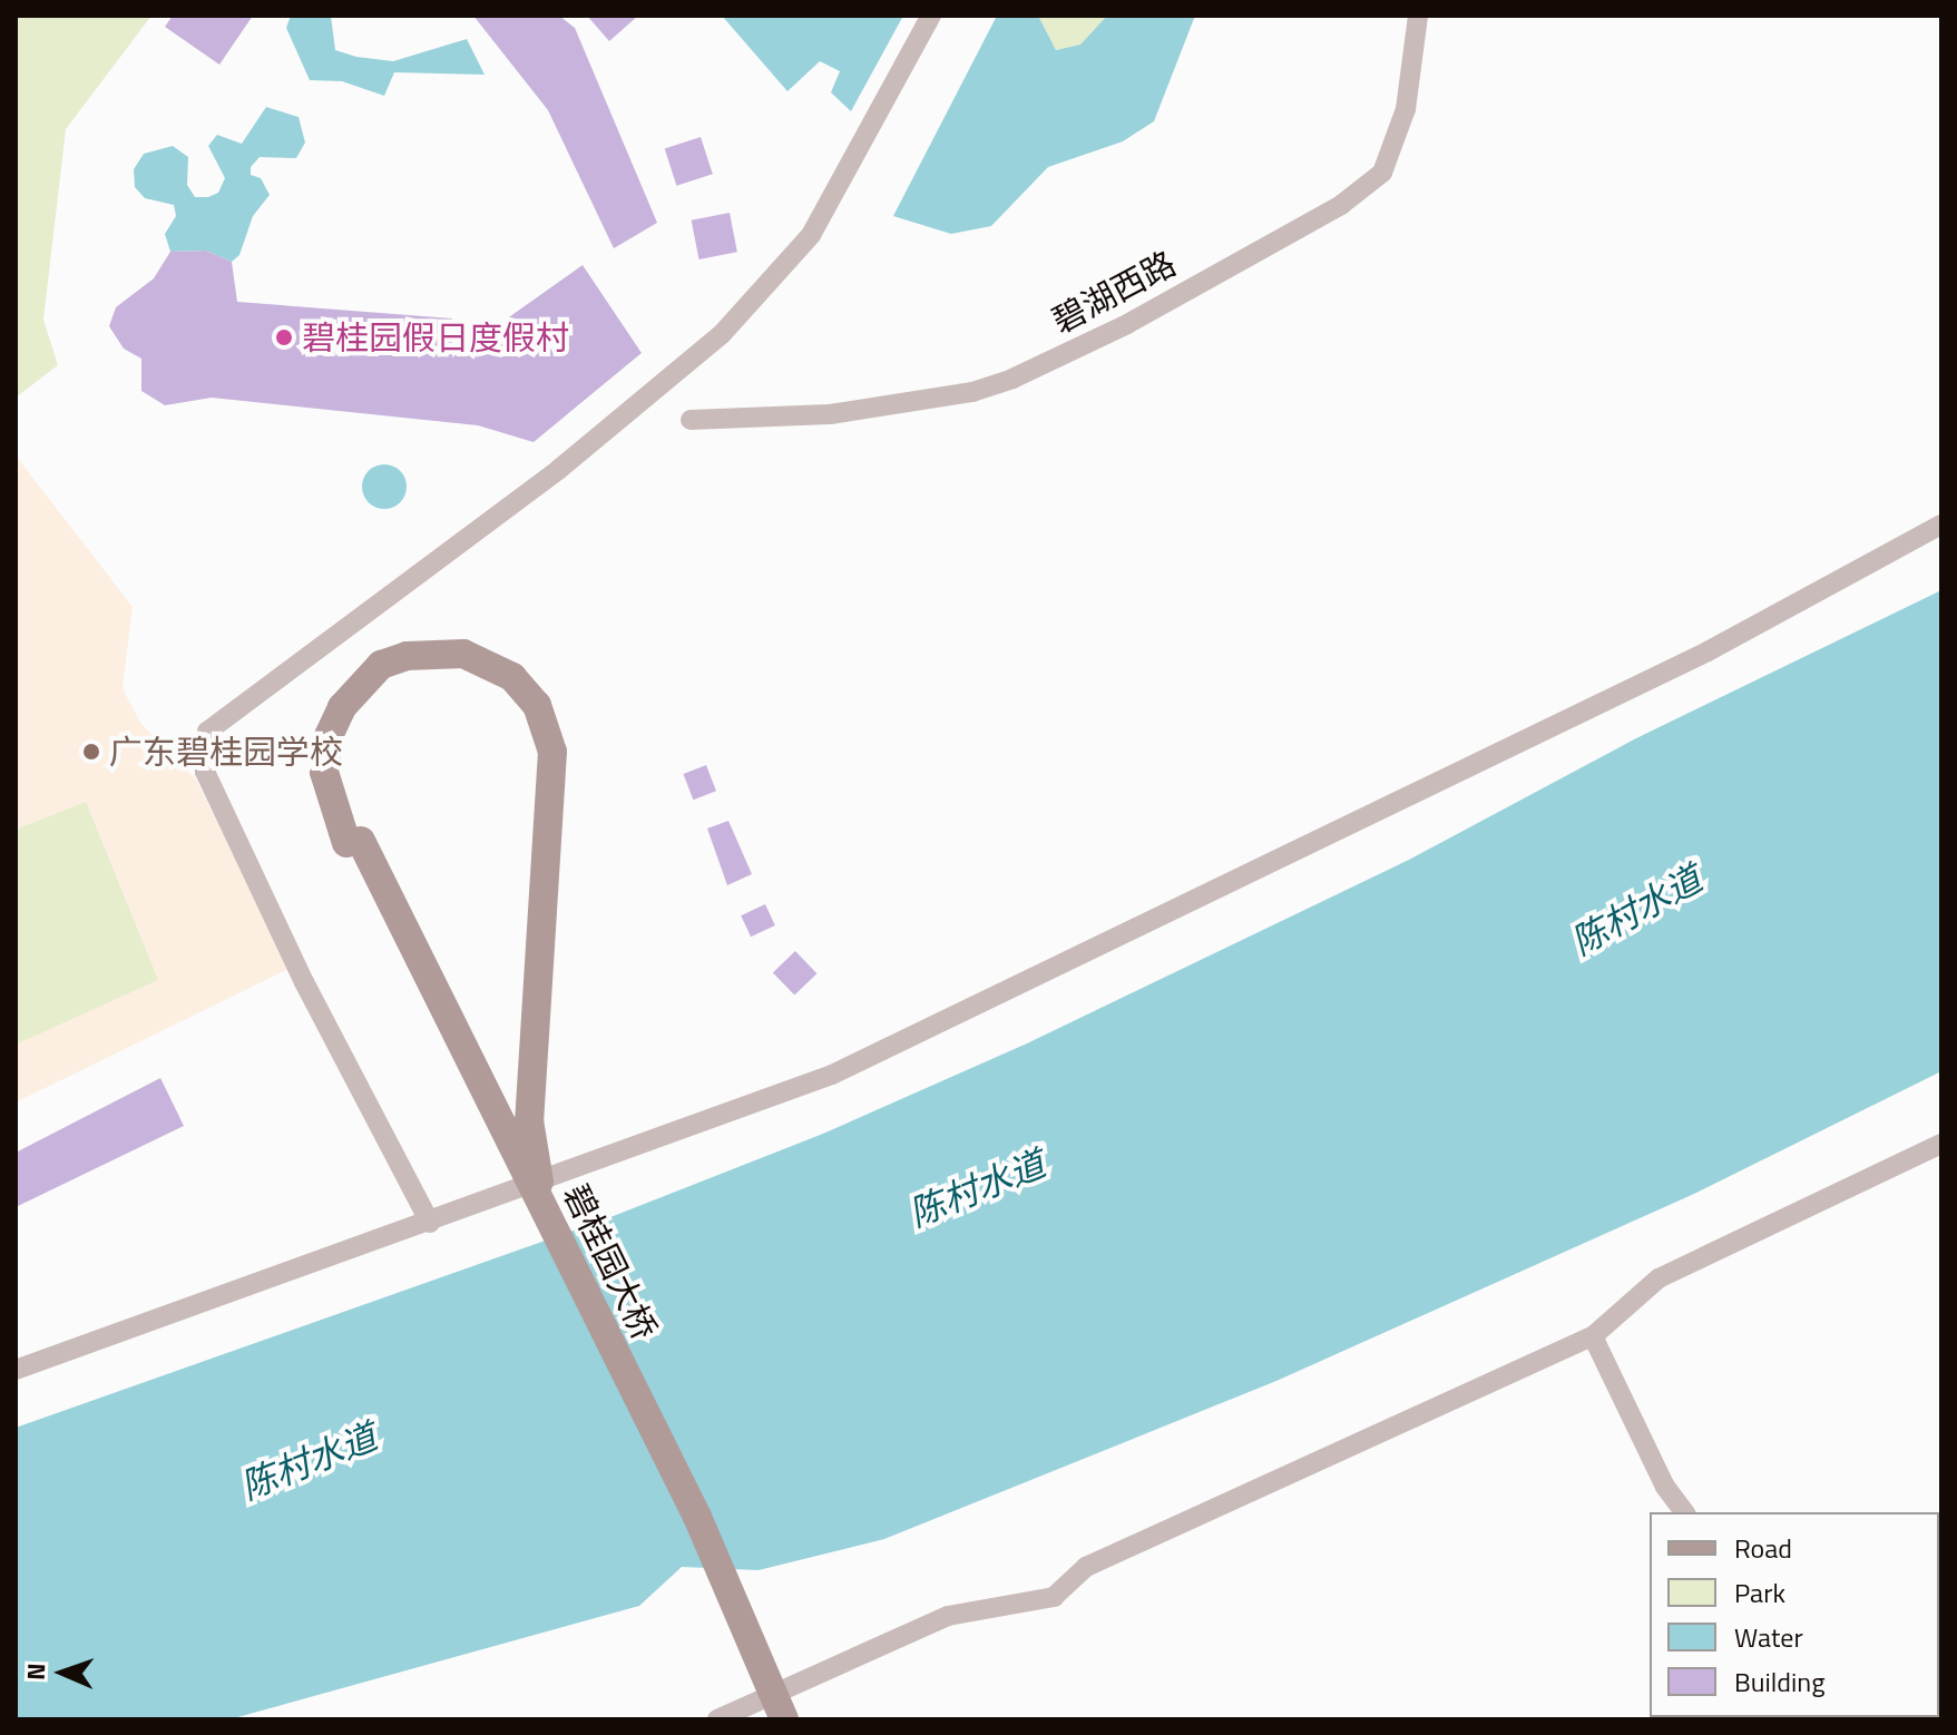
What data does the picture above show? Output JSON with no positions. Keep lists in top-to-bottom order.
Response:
{
  "streets": {
    "main road": ["碧桂园大桥"],
    "street": ["碧湖西路"]
  },
  "water": ["陈村水道"],
  "places": ["碧桂园假日度假村", "广东碧桂园学校"],
  "legend": [
    "Road",
    "Park",
    "Water",
    "Building"
  ],
  "north": "left"
}
